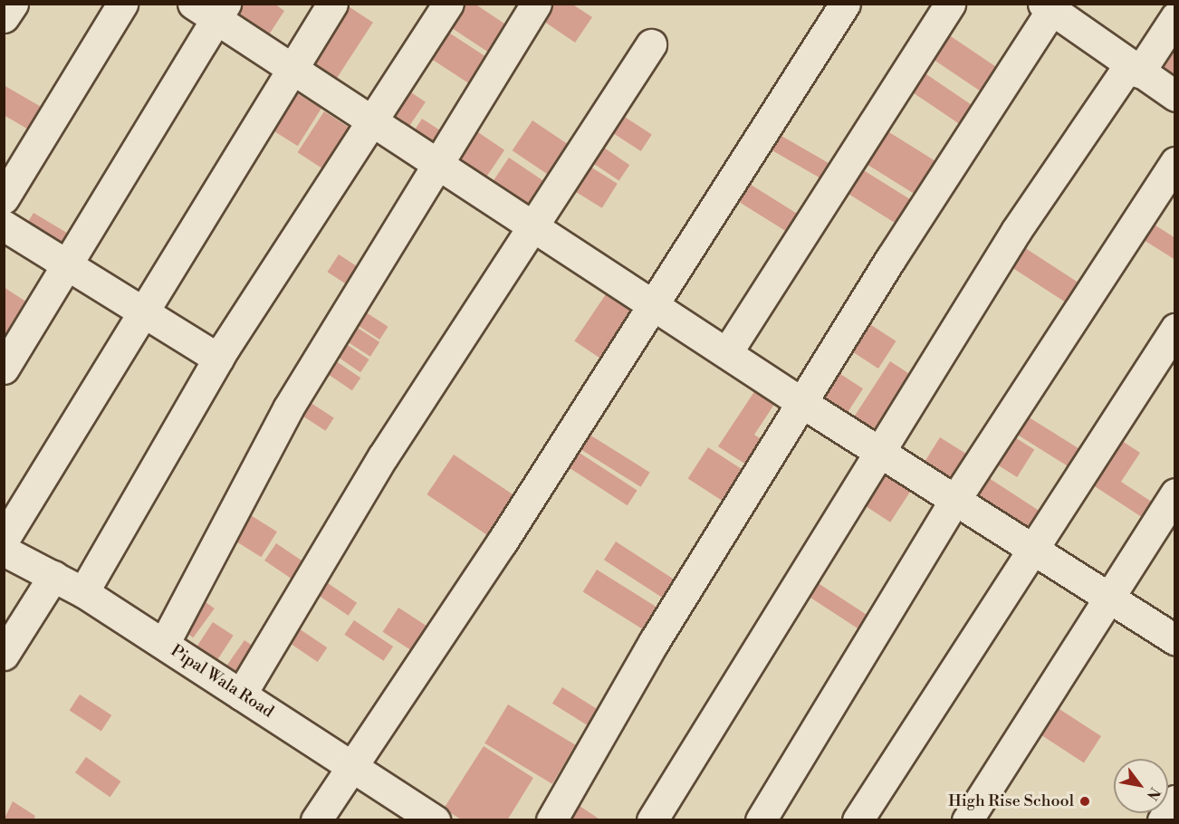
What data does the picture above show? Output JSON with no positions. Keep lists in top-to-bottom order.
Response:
{
  "streets": {
    "street": ["Pipal Wala Road"]
  },
  "places": ["High Rise School"],
  "north": "bottom right"
}
